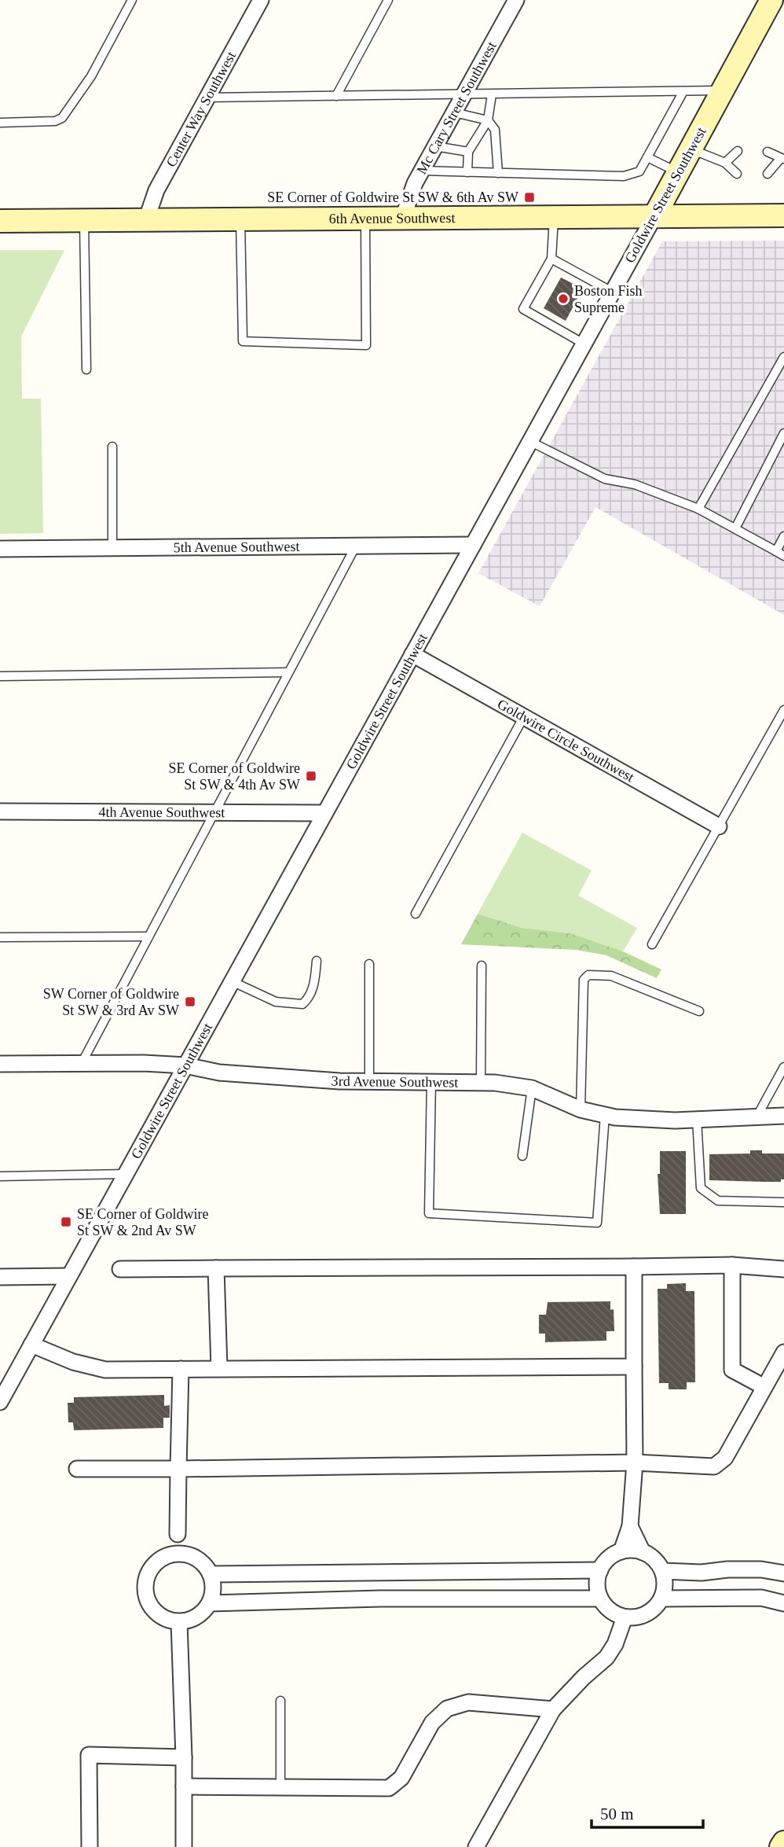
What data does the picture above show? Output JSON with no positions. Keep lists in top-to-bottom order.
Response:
{
  "streets": {
    "main road": ["Goldwire Street Southwest", "6th Avenue Southwest"],
    "street": [
      "Mc Cary Street Southwest",
      "Center Way Southwest",
      "5th Avenue Southwest",
      "Goldwire Circle Southwest",
      "4th Avenue Southwest",
      "3rd Avenue Southwest"
    ]
  },
  "crossings": [
    ["Mc Cary Street Southwest", "6th Avenue Southwest"],
    ["Center Way Southwest", "6th Avenue Southwest"],
    ["Goldwire Street Southwest", "6th Avenue Southwest"],
    ["Goldwire Street Southwest", "5th Avenue Southwest"],
    ["Goldwire Street Southwest", "Goldwire Circle Southwest"],
    ["Goldwire Street Southwest", "4th Avenue Southwest"],
    ["Goldwire Street Southwest", "3rd Avenue Southwest"]
  ],
  "places": {
    "transit": [
      "SE Corner of Goldwire St SW & 6th Av SW",
      "SE Corner of Goldwire St SW & 4th Av SW",
      "SW Corner of Goldwire St SW & 3rd Av SW",
      "SE Corner of Goldwire St SW & 2nd Av SW"
    ],
    "other": ["Boston Fish Supreme"]
  },
  "scale_bar": "50 m"
}
